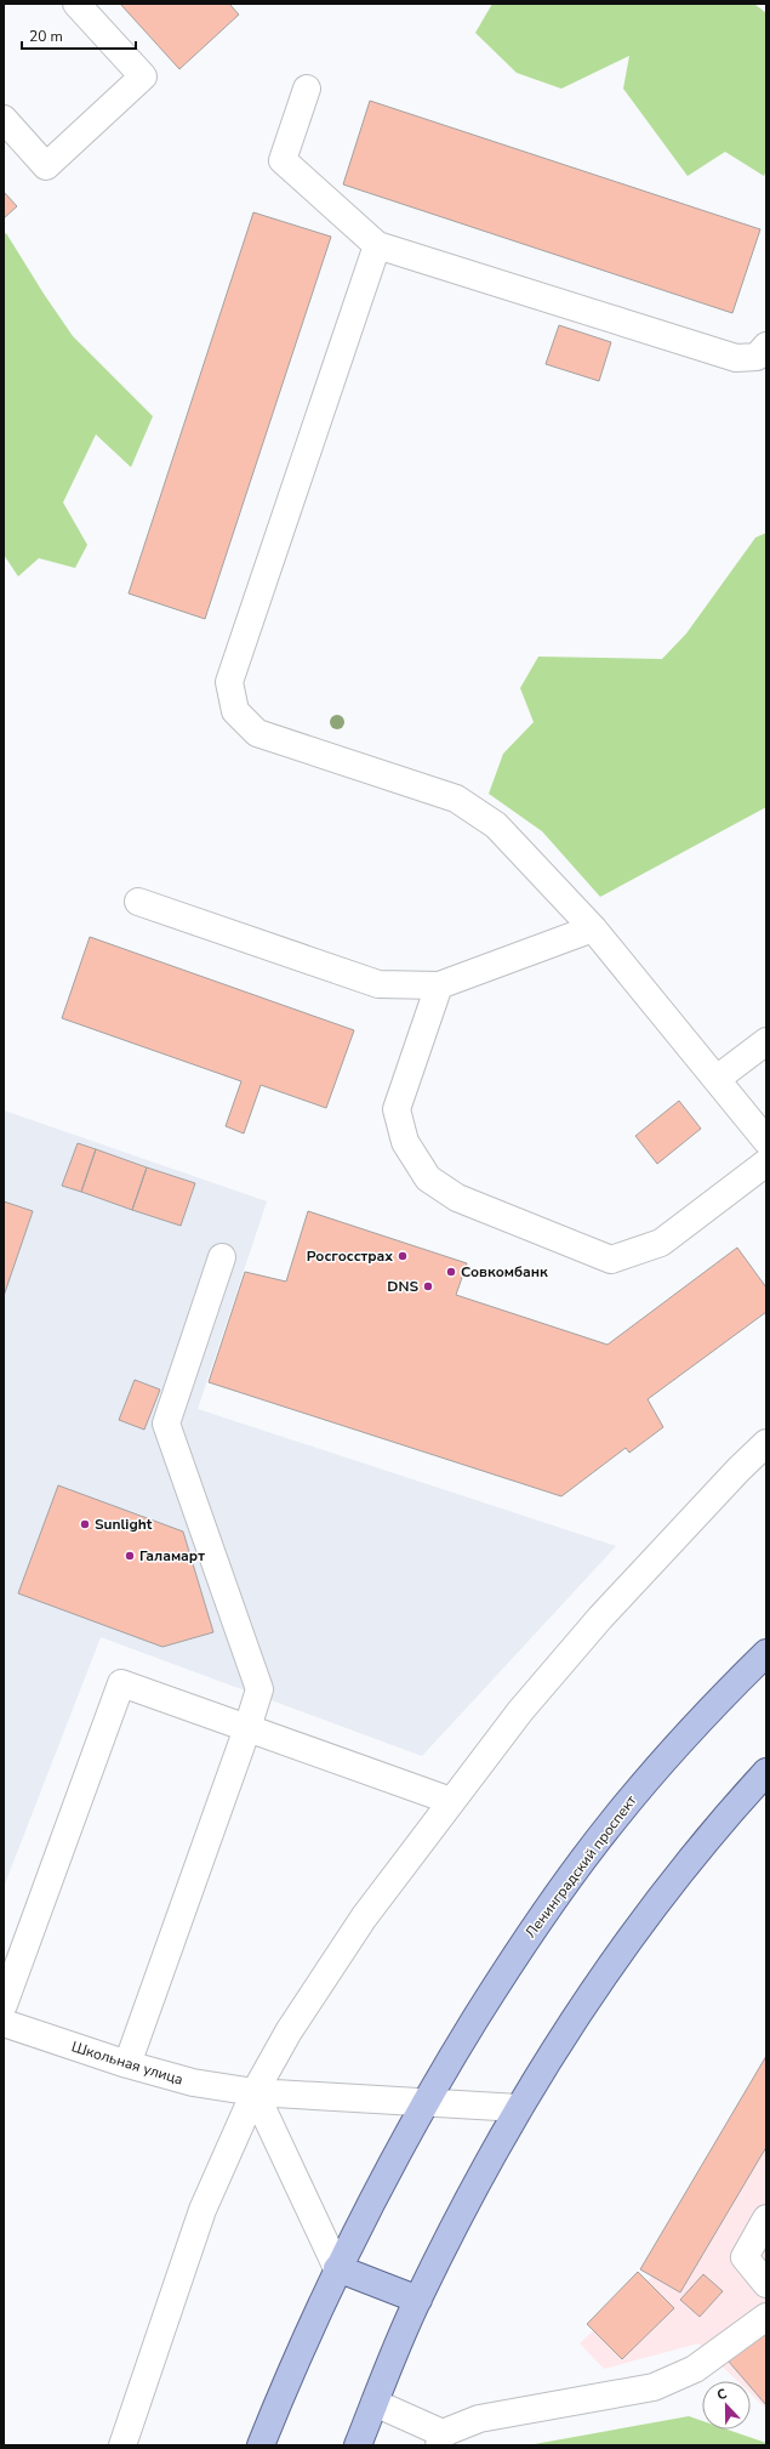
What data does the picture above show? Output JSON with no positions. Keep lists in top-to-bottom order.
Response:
{
  "streets": {
    "main road": ["Ленинградский проспект"],
    "street": ["Школьная улица"]
  },
  "crossings": [
    ["Ленинградский проспект", "Школьная улица"]
  ],
  "places": [
    "Росгосстрах",
    "Совкомбанк",
    "DNS",
    "Sunlight",
    "Галамарт"
  ],
  "scale_bar": "20 m",
  "north": "top"
}
